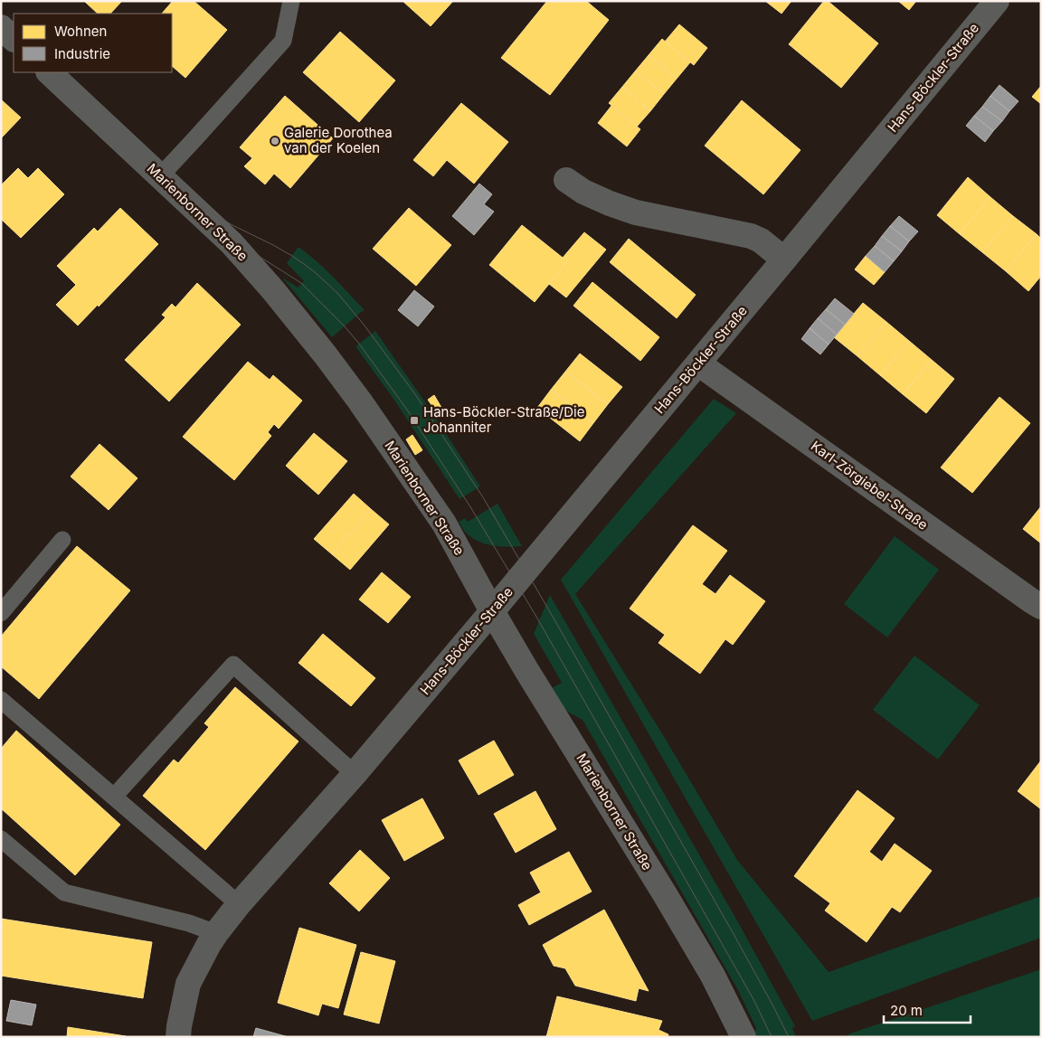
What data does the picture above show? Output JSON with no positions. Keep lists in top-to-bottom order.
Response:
{
  "streets": {
    "street": ["Hans-Böckler-Straße", "Marienborner Straße", "Karl-Zörgiebel-Straße"]
  },
  "crossings": [
    ["Hans-Böckler-Straße", "Marienborner Straße"],
    ["Hans-Böckler-Straße", "Karl-Zörgiebel-Straße"]
  ],
  "places": {
    "other": ["Galerie Dorothea van der Koelen"],
    "transit": ["Hans-Böckler-Straße/Die Johanniter"]
  },
  "legend": ["Wohnen", "Industrie"],
  "scale_bar": "20 m"
}
